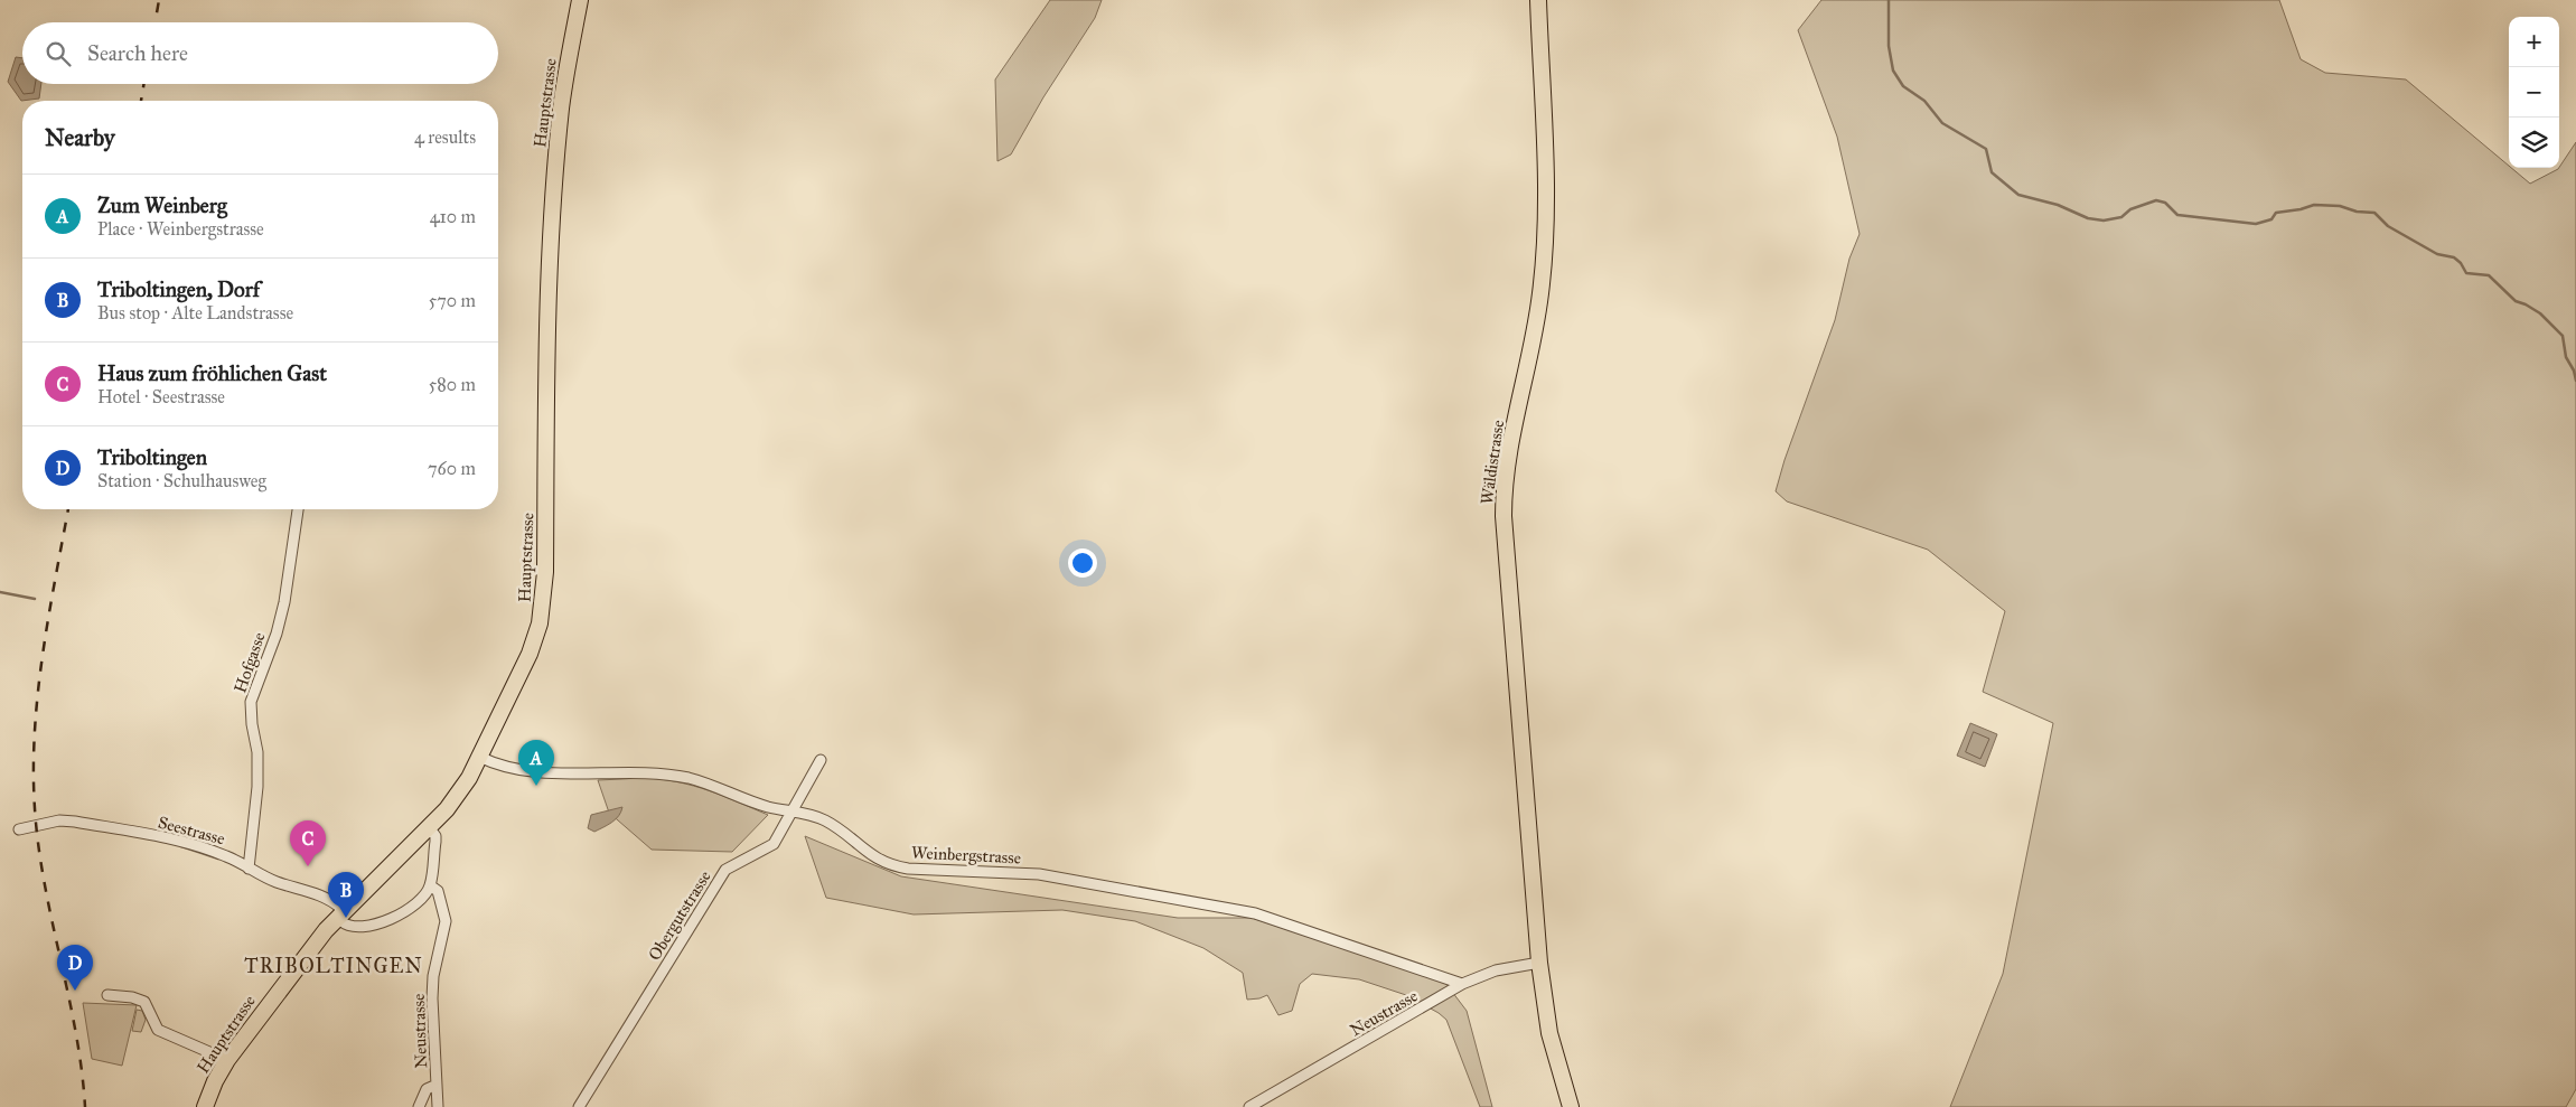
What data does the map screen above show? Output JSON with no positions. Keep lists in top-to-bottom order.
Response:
{
  "streets": {
    "main road": ["Hauptstrasse", "Wäldistrasse"],
    "street": [
      "Hofgasse",
      "Seestrasse",
      "Weinbergstrasse",
      "Obergutstrasse",
      "Neustrasse"
    ]
  },
  "crossings": [
    ["Hauptstrasse", "Seestrasse"],
    ["Hauptstrasse", "Weinbergstrasse"],
    ["Wäldistrasse", "Neustrasse"],
    ["Hofgasse", "Seestrasse"],
    ["Weinbergstrasse", "Obergutstrasse"],
    ["Weinbergstrasse", "Neustrasse"]
  ],
  "districts": ["TRIBOLTINGEN"],
  "page": {
    "map_buttons": ["+", "−"],
    "search": "Search here",
    "heading": ["Nearby", "4 results"],
    "list": [
      {
        "mark": "A",
        "name": "Zum Weinberg",
        "note": "Place · Weinbergstrasse",
        "value": "410 m"
      },
      {
        "mark": "B",
        "name": "Triboltingen, Dorf",
        "note": "Bus stop · Alte Landstrasse",
        "value": "570 m"
      },
      {
        "mark": "C",
        "name": "Haus zum fröhlichen Gast",
        "note": "Hotel · Seestrasse",
        "value": "580 m"
      },
      {
        "mark": "D",
        "name": "Triboltingen",
        "note": "Station · Schulhausweg",
        "value": "760 m"
      }
    ],
    "pins": [
      "A",
      "C",
      "B",
      "D"
    ]
  }
}
